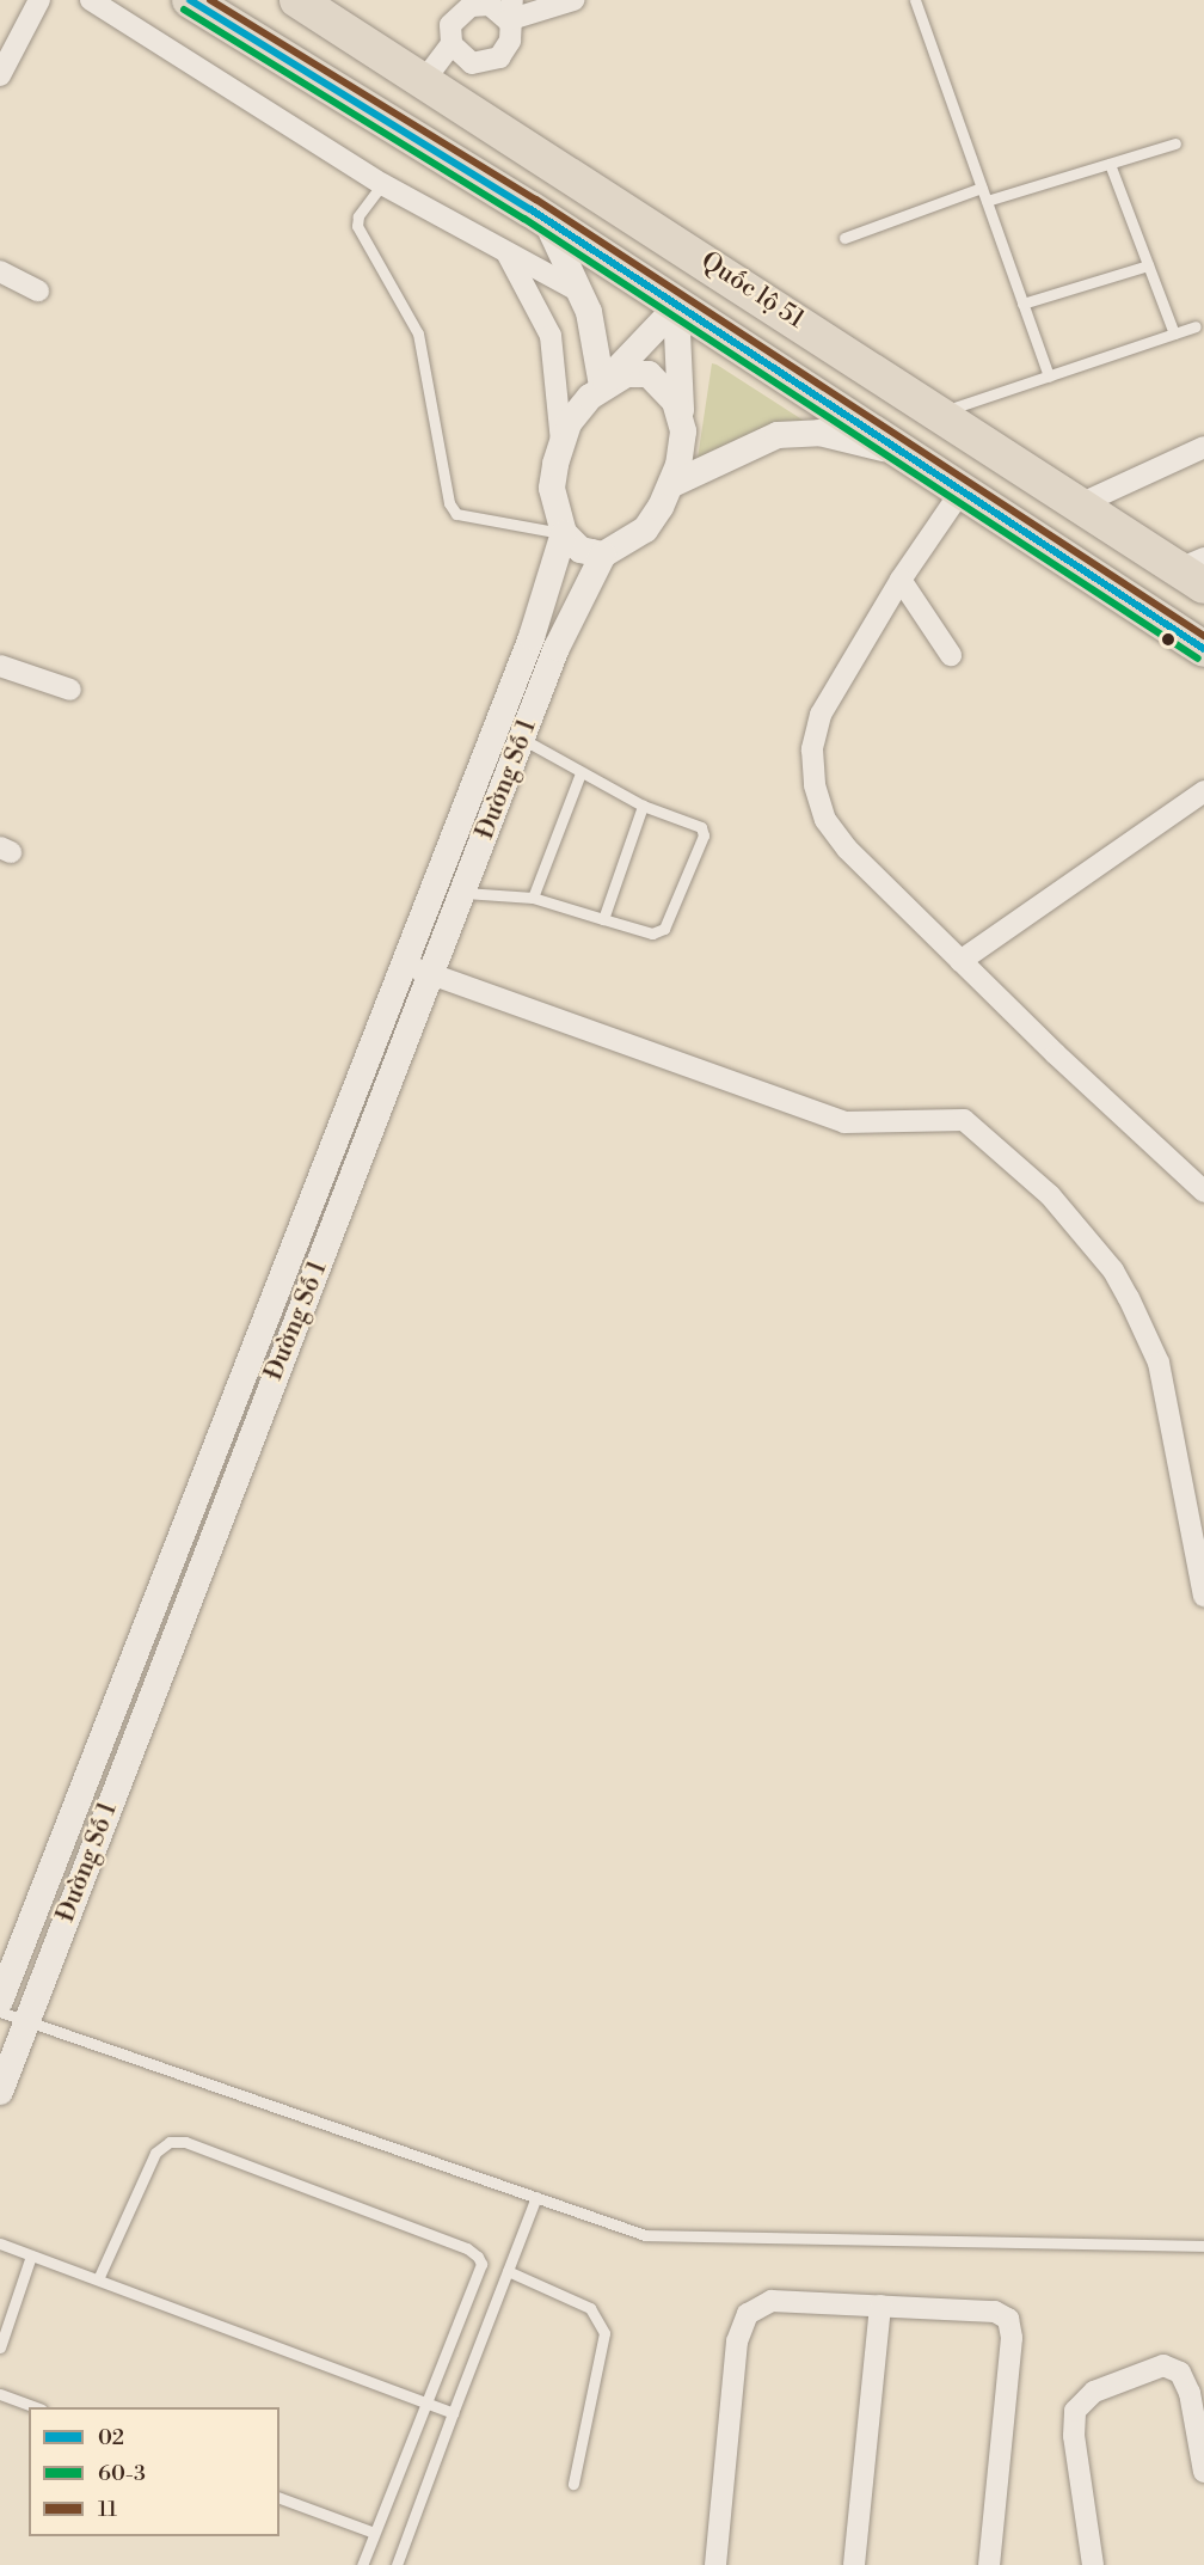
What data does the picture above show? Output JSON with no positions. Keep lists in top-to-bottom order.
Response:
{
  "streets": {
    "highway": ["Quốc lộ 51"],
    "street": ["Đường Số 1"]
  },
  "lines": ["transit line 02", "transit line 11", "transit line 60-3"],
  "legend": ["02", "60-3", "11"]
}
